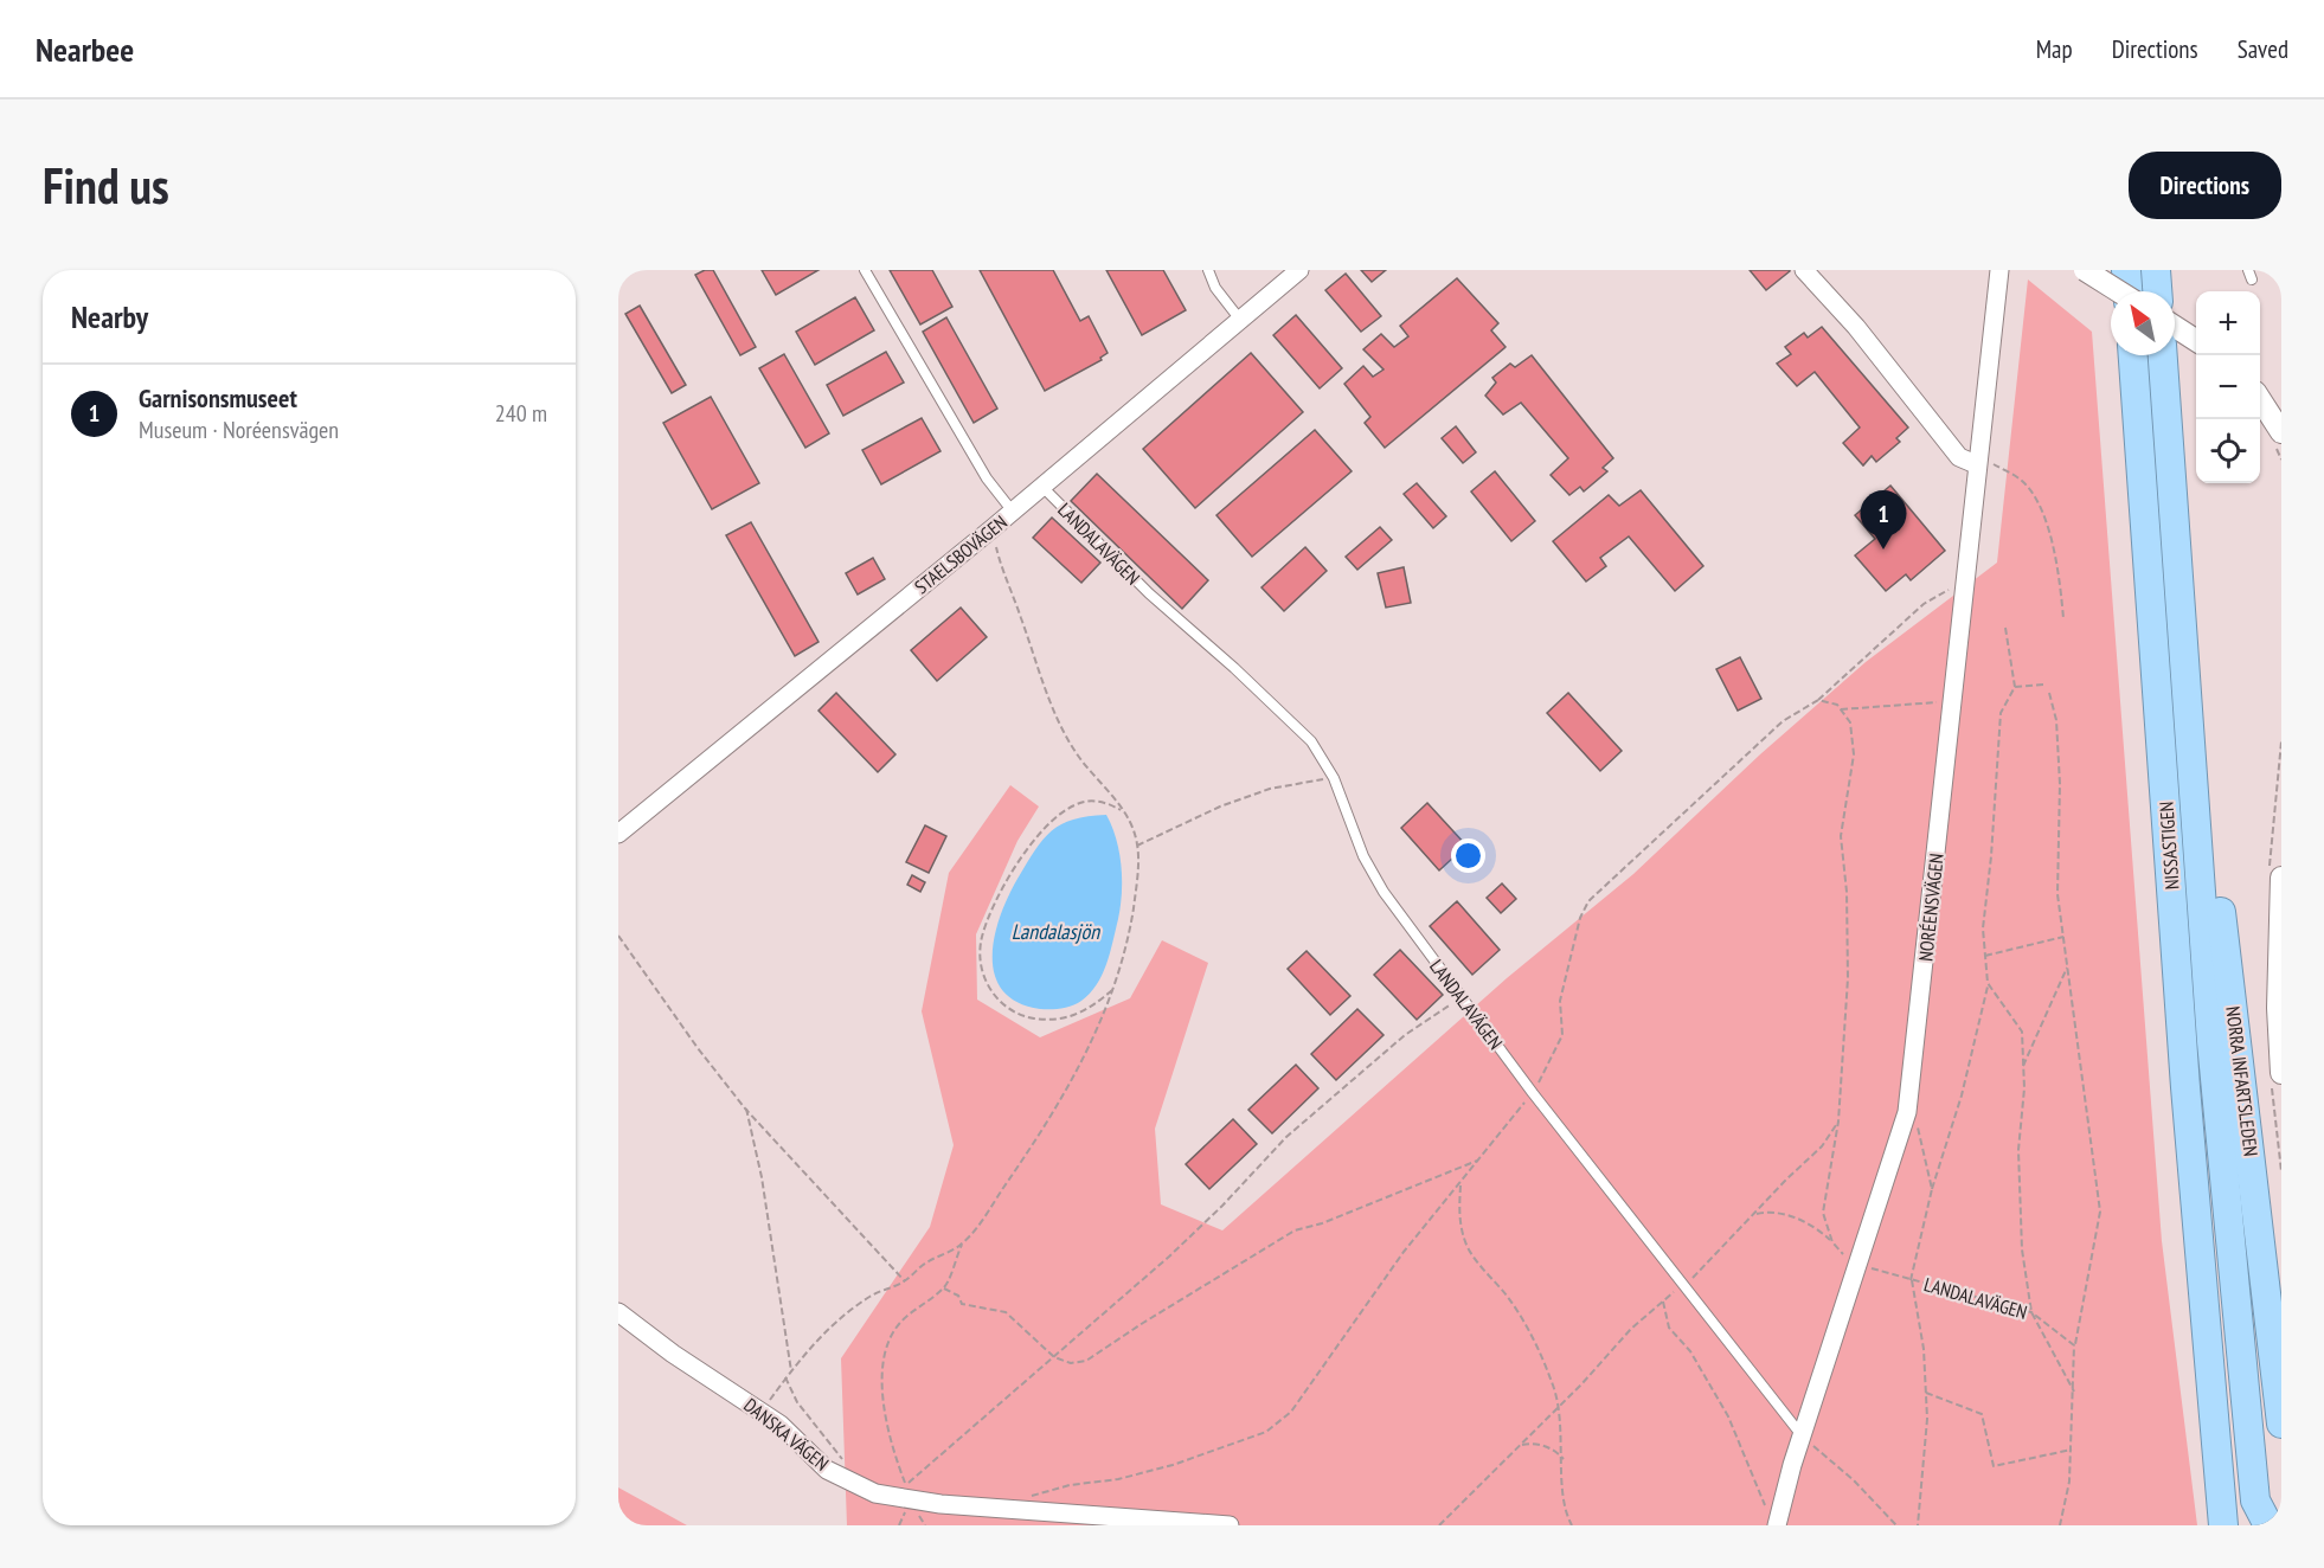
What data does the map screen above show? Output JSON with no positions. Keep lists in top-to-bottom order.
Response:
{
  "streets": {
    "highway": ["NISSASTIGEN", "NORRA INFARTSLEDEN"],
    "street": ["STAELSBOVÄGEN", "NORÉENSVÄGEN", "DANSKA VÄGEN"],
    "lane": ["LANDALAVÄGEN"]
  },
  "crossings": [
    ["LANDALAVÄGEN", "STAELSBOVÄGEN"],
    ["LANDALAVÄGEN", "NORÉENSVÄGEN"]
  ],
  "water": ["Landalasjön"],
  "north": "top left",
  "page": {
    "header": "Nearbee",
    "nav": ["Map", "Directions", "Saved"],
    "buttons": "Directions",
    "title": "Find us",
    "heading": "Nearby",
    "map_buttons": ["+", "−"],
    "list": [
      {
        "mark": "1",
        "name": "Garnisonsmuseet",
        "note": "Museum · Noréensvägen",
        "value": "240 m"
      }
    ],
    "pins": "1"
  }
}
